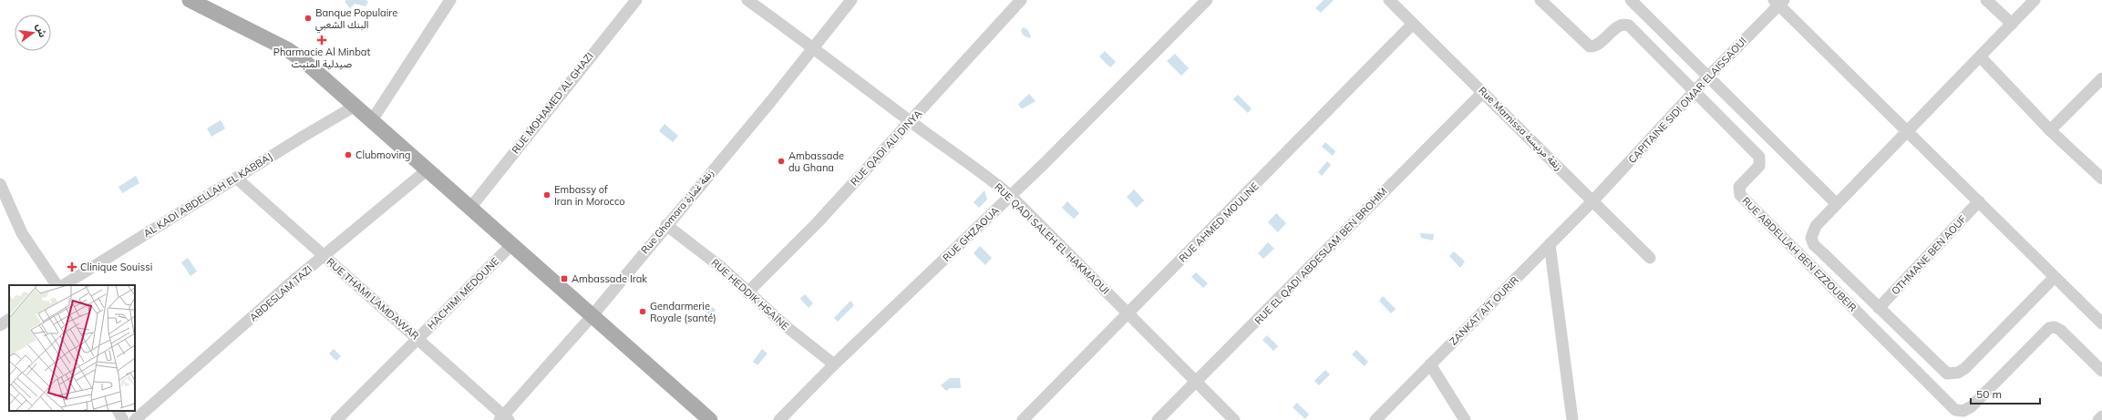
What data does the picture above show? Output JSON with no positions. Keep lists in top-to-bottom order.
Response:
{
  "streets": {
    "street": [
      "CAPITAINE SIDI OMAR ELAISSAOUI",
      "RUE MOHAMED AL GHAZI",
      "Rue Marnissa زنقة مرنيسة",
      "RUE QADI ALI DINYA",
      "AL KADI ABDELLAH EL KABBAJ",
      "Rue Ghomara زنقة غمارة",
      "RUE AHMED MOULINE",
      "RUE GHZAOUA",
      "RUE QADI SALEH EL HAKMAOUI",
      "RUE ABDELLAH BEN EZZOUBEIR",
      "OTHMANE BEN AOUF",
      "RUE EL QADI ABDESLAM BEN BROHIM",
      "ABDESLAM TAZI",
      "HACHIMI MEDOUNE",
      "RUE HEDDIK HSAÏNE",
      "RUE THAMI LAMDAWAR",
      "ZANKAT AÏT OURIR"
    ]
  },
  "crossings": [
    ["CAPITAINE SIDI OMAR ELAISSAOUI", "Rue Marnissa زنقة مرنيسة"],
    ["CAPITAINE SIDI OMAR ELAISSAOUI", "RUE ABDELLAH BEN EZZOUBEIR"],
    ["CAPITAINE SIDI OMAR ELAISSAOUI", "ZANKAT AÏT OURIR"],
    ["Rue Marnissa زنقة مرنيسة", "RUE AHMED MOULINE"],
    ["Rue Marnissa زنقة مرنيسة", "RUE EL QADI ABDESLAM BEN BROHIM"],
    ["Rue Marnissa زنقة مرنيسة", "ZANKAT AÏT OURIR"],
    ["RUE QADI ALI DINYA", "RUE QADI SALEH EL HAKMAOUI"],
    ["RUE QADI ALI DINYA", "RUE HEDDIK HSAÏNE"],
    ["AL KADI ABDELLAH EL KABBAJ", "RUE THAMI LAMDAWAR"],
    ["Rue Ghomara زنقة غمارة", "RUE QADI SALEH EL HAKMAOUI"],
    ["Rue Ghomara زنقة غمارة", "RUE HEDDIK HSAÏNE"],
    ["Rue Ghomara زنقة غمارة", "RUE THAMI LAMDAWAR"],
    ["RUE AHMED MOULINE", "RUE QADI SALEH EL HAKMAOUI"],
    ["RUE GHZAOUA", "RUE QADI SALEH EL HAKMAOUI"],
    ["RUE GHZAOUA", "RUE HEDDIK HSAÏNE"],
    ["RUE QADI SALEH EL HAKMAOUI", "RUE EL QADI ABDESLAM BEN BROHIM"],
    ["RUE ABDELLAH BEN EZZOUBEIR", "OTHMANE BEN AOUF"],
    ["ABDESLAM TAZI", "RUE THAMI LAMDAWAR"],
    ["HACHIMI MEDOUNE", "RUE THAMI LAMDAWAR"]
  ],
  "places": {
    "other": [
      "Banque Populaire البنك الشعبي",
      "Clubmoving",
      "Ambassade du Ghana",
      "Embassy of Iran in Morocco",
      "Gendarmerie Royale (santé)"
    ],
    "health": ["Pharmacie Al Minbat صيدلية المنبت", "Clinique Souissi"],
    "transit": ["Ambassade Irak"]
  },
  "scale_bar": "50 m",
  "north": "right"
}
